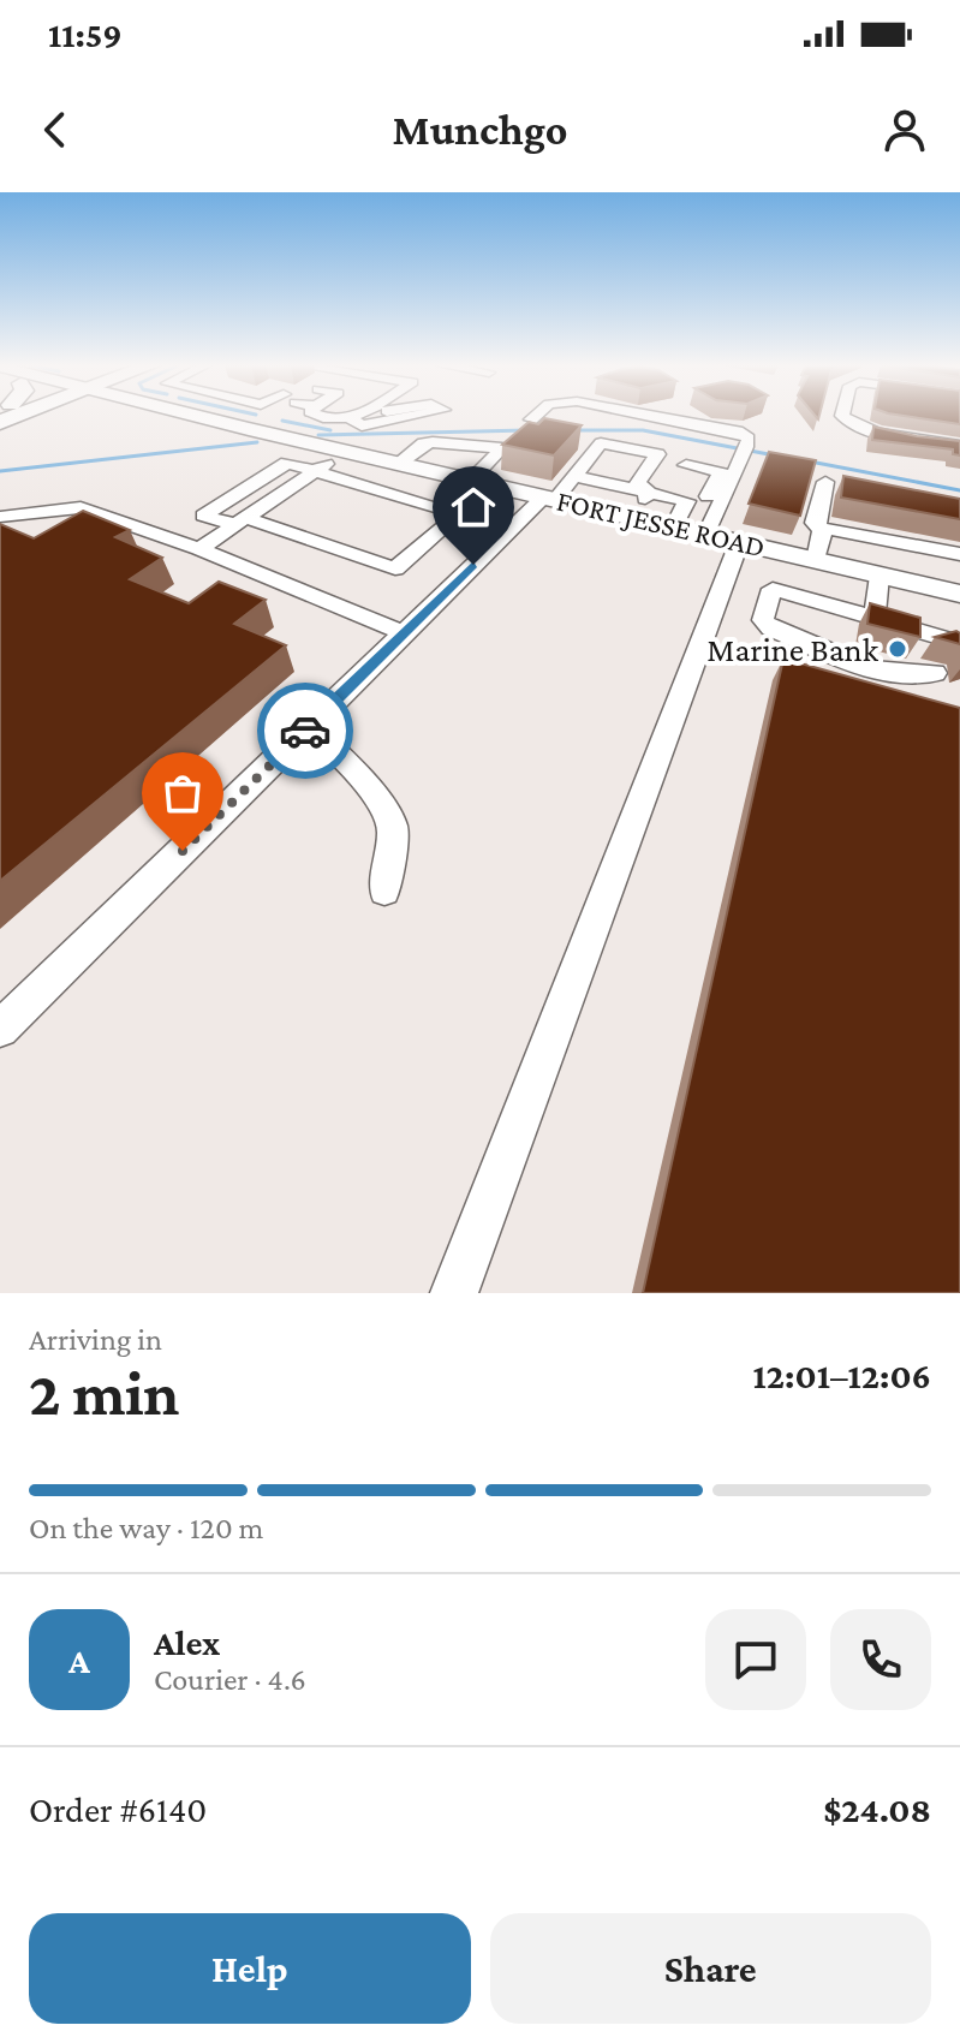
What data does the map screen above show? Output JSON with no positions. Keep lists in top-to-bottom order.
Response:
{
  "streets": {
    "main road": ["FORT JESSE ROAD"]
  },
  "places": ["Marine Bank"],
  "page": {
    "status": "11:59",
    "header": "Munchgo",
    "heading": ["2 min", "Arriving in", "12:01–12:06"],
    "panel": [
      "Alex",
      "Courier · 4.6",
      "Order #6140",
      "$24.08"
    ],
    "bar": "On the way · 120 m",
    "round": "A",
    "buttons": ["Help", "Share"]
  }
}
